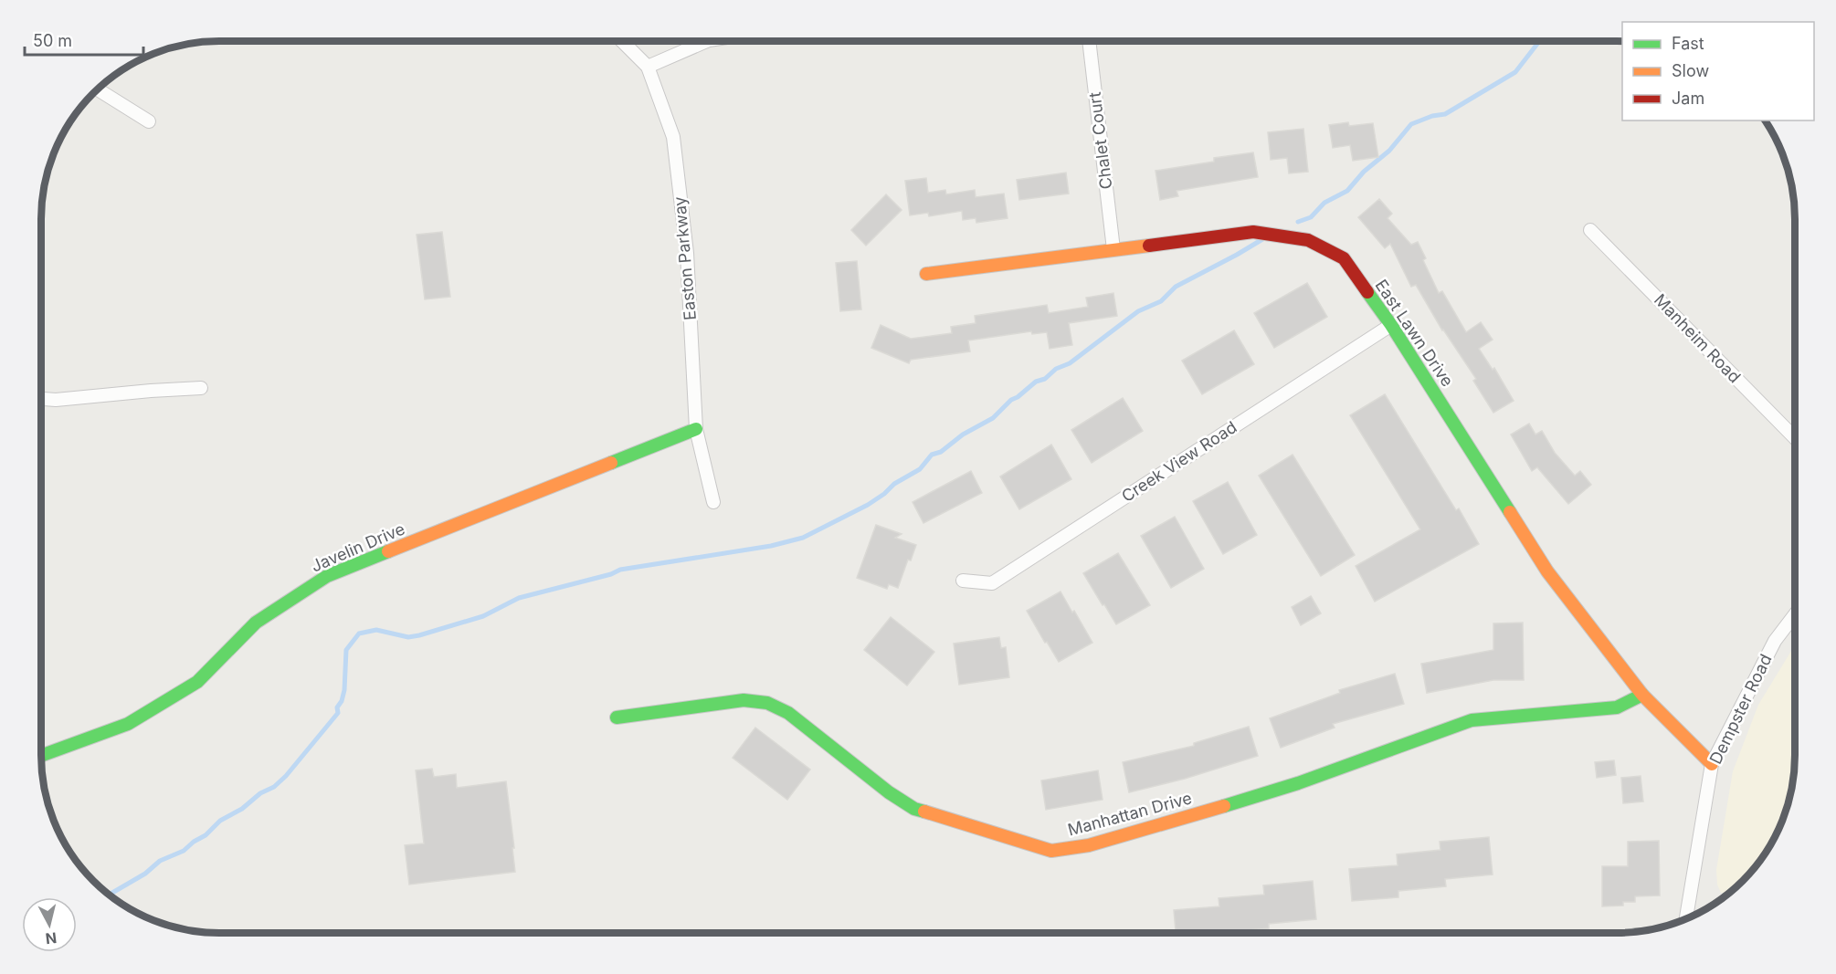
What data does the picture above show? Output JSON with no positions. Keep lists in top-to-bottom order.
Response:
{
  "streets": {
    "street": [
      "Chalet Court",
      "Easton Parkway",
      "East Lawn Drive",
      "Manheim Road",
      "Creek View Road",
      "Javelin Drive",
      "Dempster Road",
      "Manhattan Drive"
    ]
  },
  "crossings": [
    ["Chalet Court", "East Lawn Drive"],
    ["Easton Parkway", "Javelin Drive"],
    ["East Lawn Drive", "Creek View Road"],
    ["East Lawn Drive", "Dempster Road"],
    ["East Lawn Drive", "Manhattan Drive"]
  ],
  "legend": ["Fast", "Slow", "Jam"],
  "scale_bar": "50 m",
  "north": "bottom"
}
